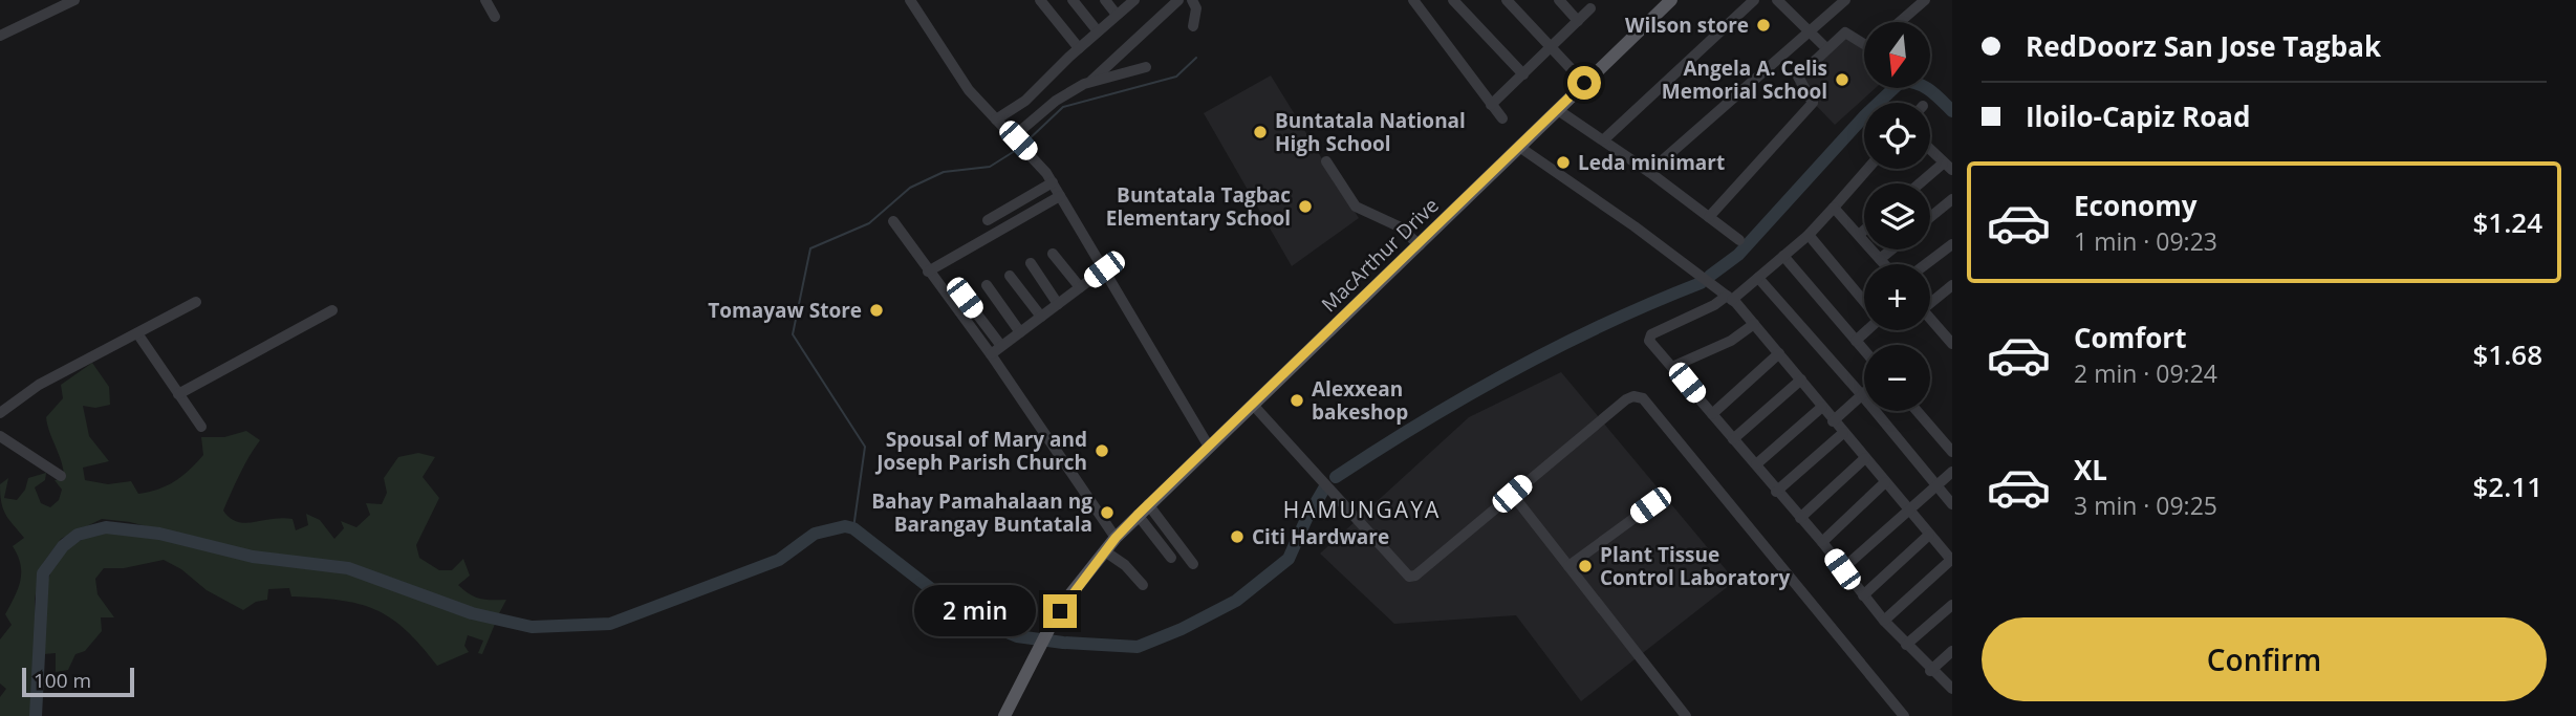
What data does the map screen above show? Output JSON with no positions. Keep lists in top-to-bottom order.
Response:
{
  "streets": {
    "main road": ["MacArthur Drive"]
  },
  "districts": ["HAMUNGAYA"],
  "places": [
    "Wilson store",
    "Angela A. Celis Memorial School",
    "Buntatala National High School",
    "Leda minimart",
    "Buntatala Tagbac Elementary School",
    "Tomayaw Store",
    "Alexxean bakeshop",
    "Spousal of Mary and Joseph Parish Church",
    "Bahay Pamahalaan ng Barangay Buntatala",
    "Citi Hardware",
    "Plant Tissue Control Laboratory"
  ],
  "scale_bar": "100 m",
  "north": "bottom",
  "page": {
    "banner": ["RedDoorz San Jose Tagbak", "Iloilo-Capiz Road"],
    "map_buttons": ["+", "−"],
    "list": [
      {
        "name": "Economy",
        "note": "1 min · 09:23",
        "value": "$1.24"
      },
      {
        "name": "Comfort",
        "note": "2 min · 09:24",
        "value": "$1.68"
      },
      {
        "name": "XL",
        "note": "3 min · 09:25",
        "value": "$2.11"
      }
    ],
    "bubble": "2 min",
    "buttons": "Confirm",
    "scale": "100 m"
  }
}
